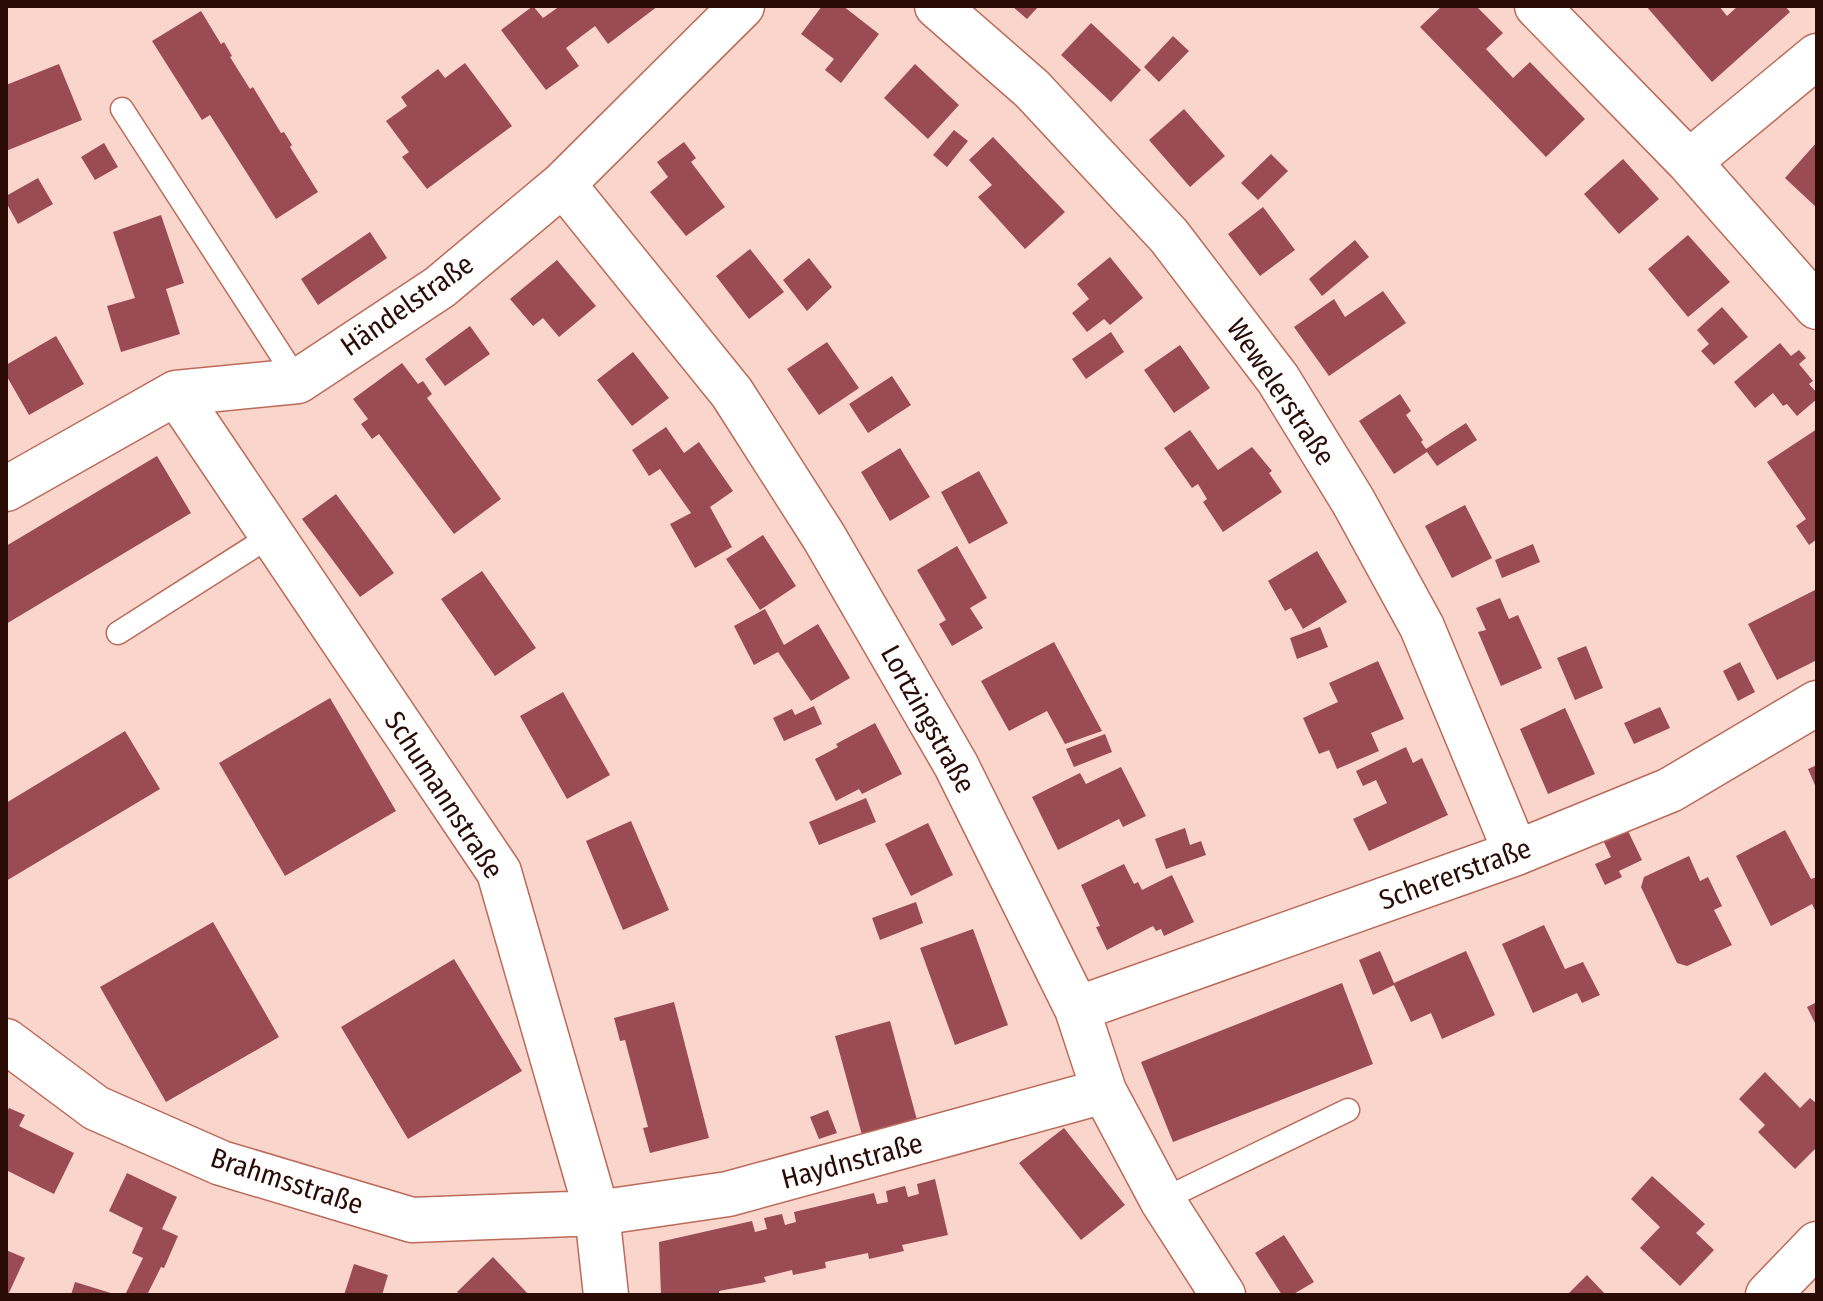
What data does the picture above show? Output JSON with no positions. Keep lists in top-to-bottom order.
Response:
{
  "streets": {
    "street": [
      "Händelstraße",
      "Wewelerstraße",
      "Lortzingstraße",
      "Schumannstraße",
      "Schererstraße",
      "Haydnstraße",
      "Brahmsstraße"
    ]
  },
  "crossings": [
    ["Händelstraße", "Lortzingstraße"],
    ["Händelstraße", "Schumannstraße"],
    ["Wewelerstraße", "Schererstraße"],
    ["Lortzingstraße", "Schererstraße"],
    ["Lortzingstraße", "Haydnstraße"],
    ["Schumannstraße", "Haydnstraße"],
    ["Schumannstraße", "Brahmsstraße"],
    ["Haydnstraße", "Brahmsstraße"]
  ]
}
